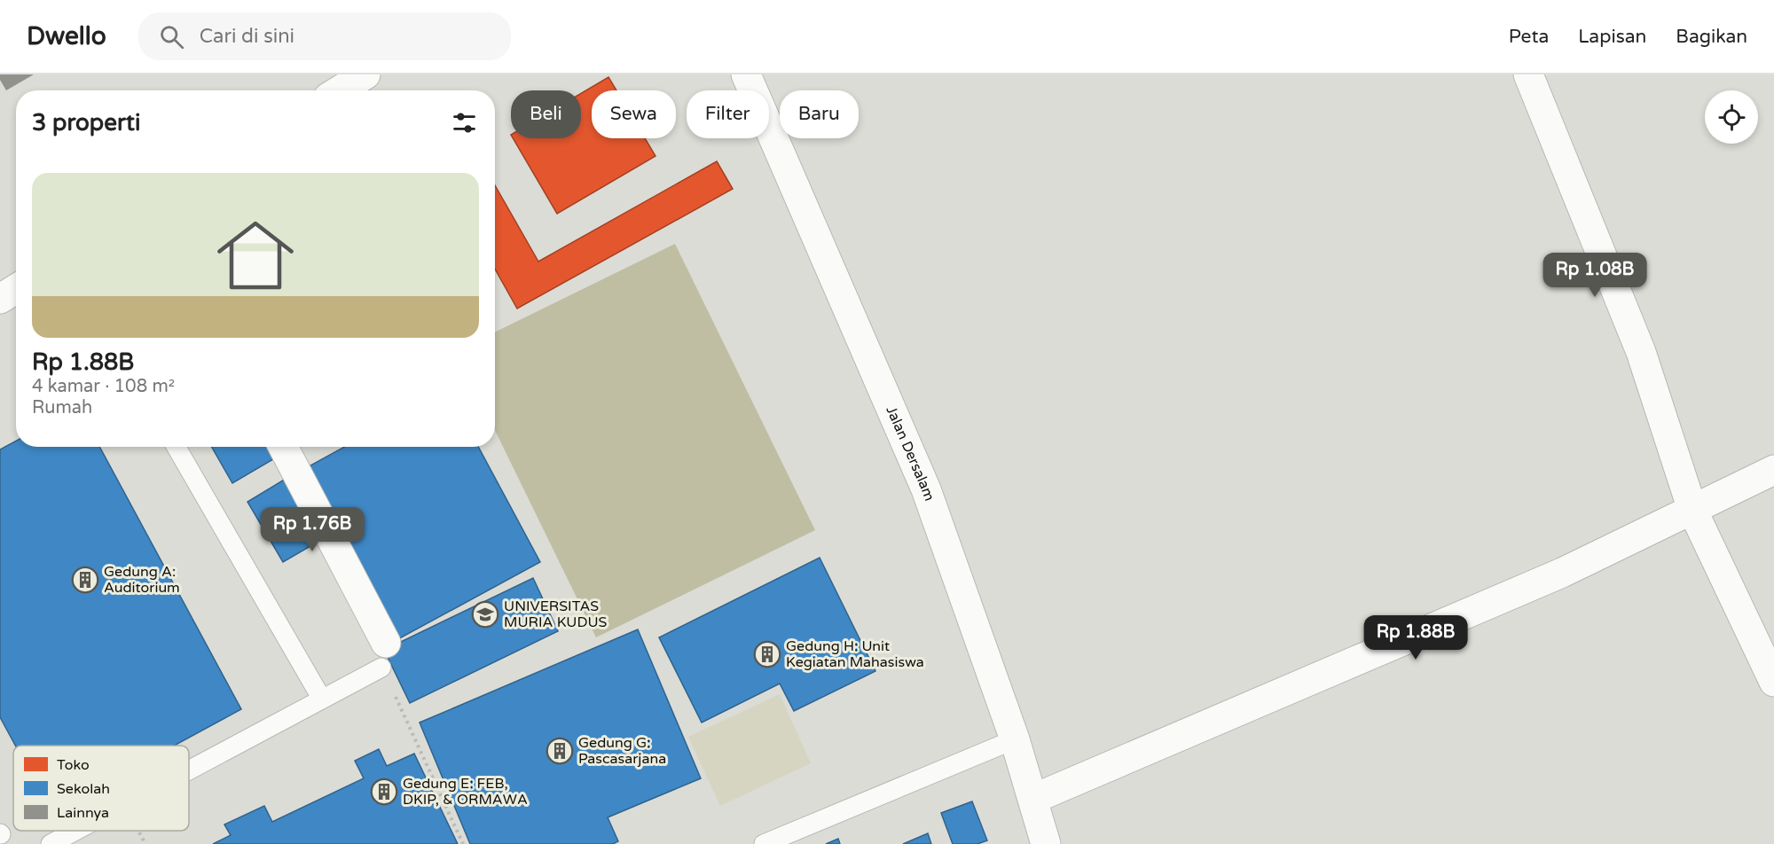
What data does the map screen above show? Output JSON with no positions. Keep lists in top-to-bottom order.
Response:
{
  "streets": {
    "street": ["Jalan Dersalam"]
  },
  "places": {
    "building": [
      "Gedung A: Auditorium",
      "Gedung H: Unit Kegiatan Mahasiswa",
      "Gedung G: Pascasarjana",
      "Gedung E: FEB, DKIP, & ORMAWA"
    ],
    "school or university": ["UNIVERSITAS MURIA KUDUS"]
  },
  "legend": ["Toko", "Sekolah", "Lainnya"],
  "page": {
    "header": "Dwello",
    "search": "Cari di sini",
    "nav": ["Peta", "Lapisan", "Bagikan"],
    "chip": [
      "Beli",
      "Sewa",
      "Filter",
      "Baru"
    ],
    "heading": "3 properti",
    "list": [
      {
        "name": "Rp 1.88B",
        "note": "4 kamar · 108 m² · Rumah"
      }
    ],
    "price": ["Rp 1.08B", "Rp 1.76B", "Rp 1.88B"]
  }
}
